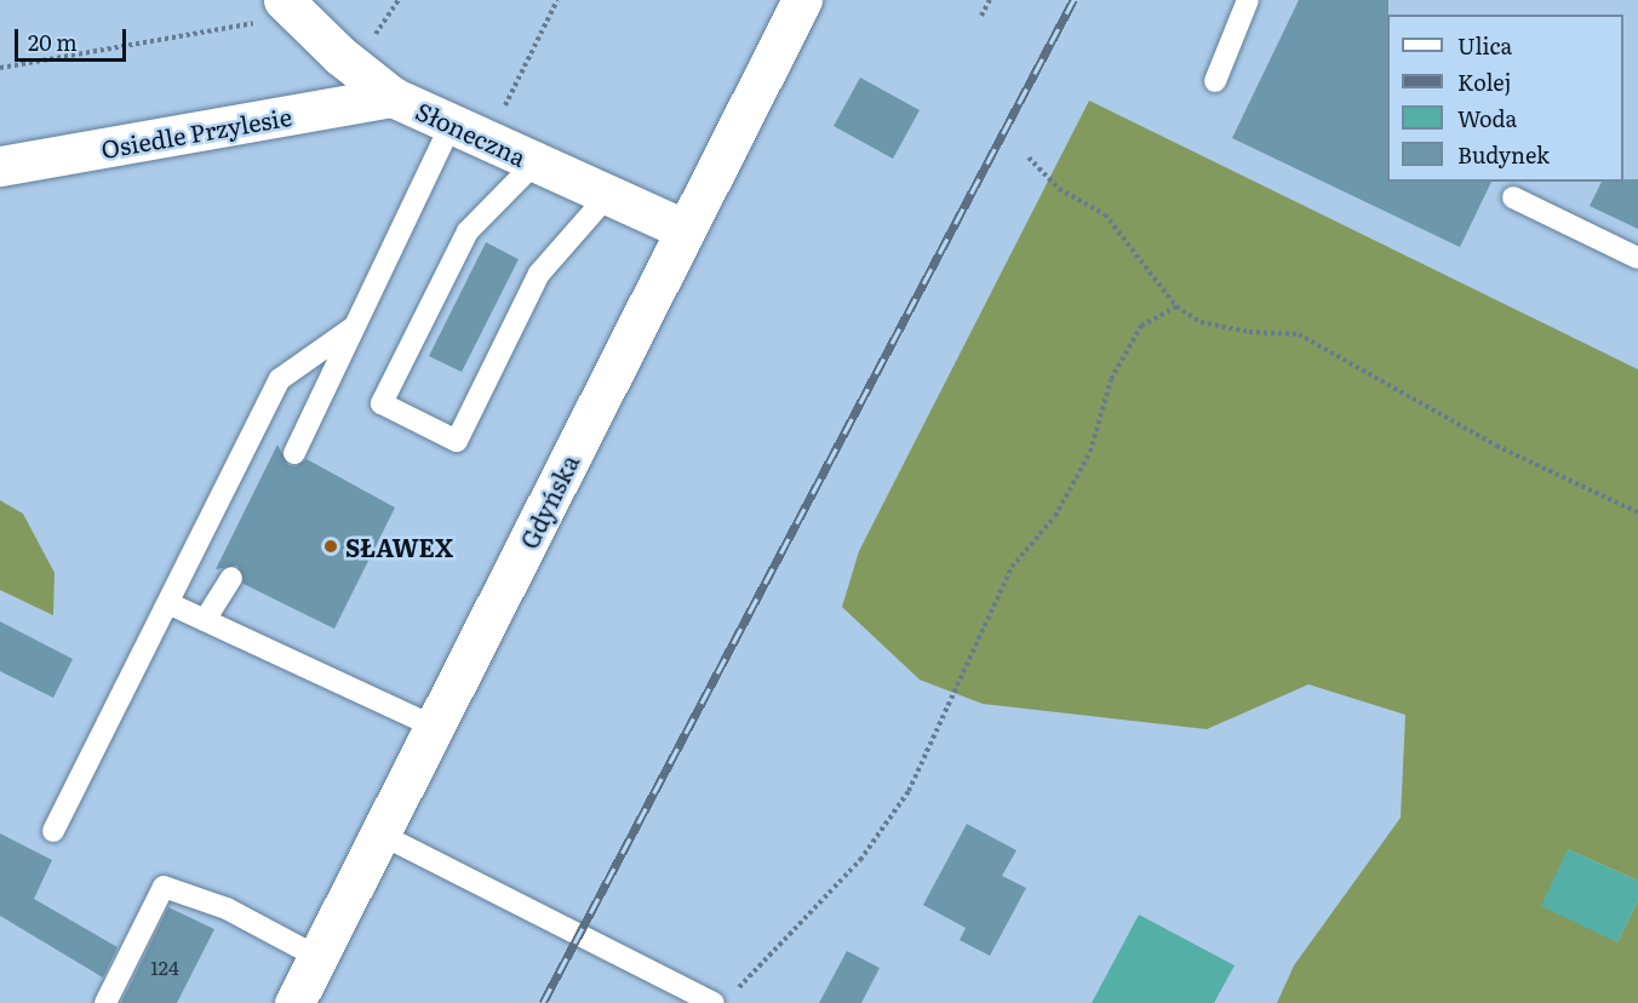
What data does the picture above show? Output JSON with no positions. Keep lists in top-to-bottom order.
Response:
{
  "streets": {
    "main road": ["Osiedle Przylesie", "Słoneczna", "Gdyńska"]
  },
  "crossings": [
    ["Osiedle Przylesie", "Słoneczna"],
    ["Słoneczna", "Gdyńska"]
  ],
  "places": ["SŁAWEX"],
  "house_numbers": ["124"],
  "legend": [
    "Ulica",
    "Kolej",
    "Woda",
    "Budynek"
  ],
  "scale_bar": "20 m"
}
